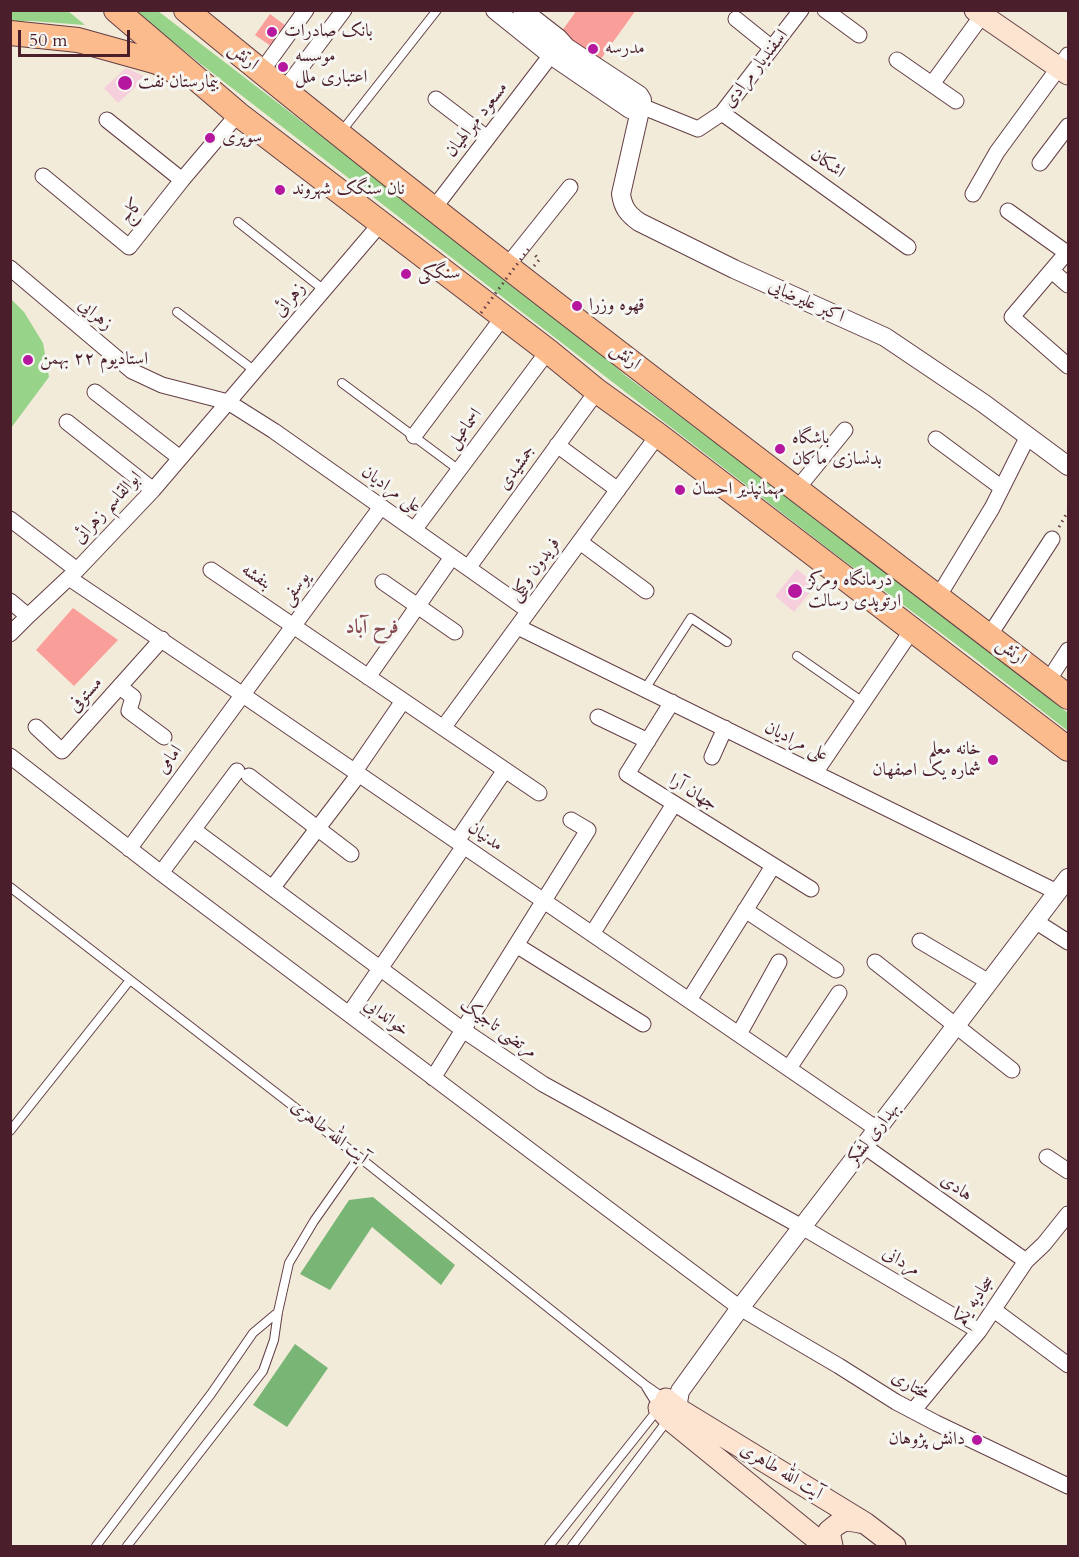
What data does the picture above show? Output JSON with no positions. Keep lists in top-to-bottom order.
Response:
{
  "streets": {
    "main road": ["ارتش", "آیت الله طاهری"],
    "street": [
      "اسفندیار مرادی",
      "مسعود مهرالهیان",
      "اشکان",
      "کاج",
      "زهرائی",
      "اکبر علیرضایی",
      "زهرایی",
      "اسماعیل",
      "جمشیدی",
      "علی مرادیان",
      "ابوالقاسم زهرائی",
      "فریدون وکیلی",
      "بنفشه",
      "یوسفی",
      "مستوفی",
      "امامی",
      "جهان آرا",
      "مدنیان",
      "خواندابی",
      "مرتضی تاجیک",
      "بهداری لشکر",
      "هادی",
      "مردانی",
      "سجادیه یکم",
      "مختاری"
    ]
  },
  "crossings": [
    ["ارتش", "مسعود مهرالهیان"],
    ["اسفندیار مرادی", "مسعود مهرالهیان"],
    ["اسفندیار مرادی", "اشکان"],
    ["اسفندیار مرادی", "اکبر علیرضایی"],
    ["زهرائی", "زهرایی"],
    ["زهرائی", "علی مرادیان"],
    ["زهرائی", "ابوالقاسم زهرائی"],
    ["زهرایی", "علی مرادیان"],
    ["زهرایی", "ابوالقاسم زهرائی"],
    ["اسماعیل", "علی مرادیان"],
    ["جمشیدی", "علی مرادیان"],
    ["علی مرادیان", "ابوالقاسم زهرائی"],
    ["علی مرادیان", "فریدون وکیلی"],
    ["علی مرادیان", "یوسفی"],
    ["علی مرادیان", "جهان آرا"],
    ["علی مرادیان", "بهداری لشکر"],
    ["ابوالقاسم زهرائی", "مدنیان"],
    ["فریدون وکیلی", "بنفشه"],
    ["بنفشه", "یوسفی"],
    ["یوسفی", "امامی"],
    ["یوسفی", "مدنیان"],
    ["مستوفی", "مدنیان"],
    ["امامی", "مدنیان"],
    ["امامی", "خواندابی"],
    ["مدنیان", "بهداری لشکر"],
    ["خواندابی", "بهداری لشکر"],
    ["خواندابی", "مختاری"],
    ["مرتضی تاجیک", "بهداری لشکر"],
    ["مرتضی تاجیک", "مردانی"],
    ["آیت الله طاهری", "بهداری لشکر"],
    ["بهداری لشکر", "هادی"],
    ["بهداری لشکر", "مردانی"],
    ["بهداری لشکر", "مختاری"],
    ["هادی", "سجادیه یکم"],
    ["مردانی", "سجادیه یکم"],
    ["سجادیه یکم", "مختاری"]
  ],
  "districts": ["فرح آباد"],
  "places": [
    "بانک صادرات",
    "مدرسه",
    "موسسه اعتباری ملل",
    "بیمارستان نفت",
    "سوپری",
    "نان سنگک شهروند",
    "سنگکی",
    "قهوه وزرا",
    "استادیوم ۲۲ بهمن",
    "باشگاه بدنسازی ماکان",
    "مهمانپذیر احسان",
    "درمانگاه ومرکز ارتوپدی رسالت",
    "خانه معلم شماره یک اصفهان",
    "دانش پژوهان"
  ],
  "scale_bar": "50 m"
}
